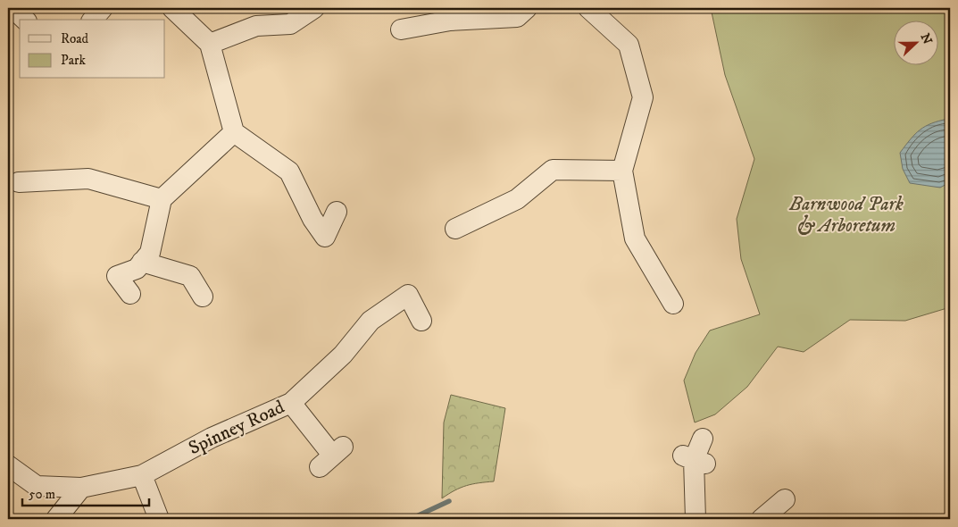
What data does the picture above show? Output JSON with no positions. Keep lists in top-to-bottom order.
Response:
{
  "streets": {
    "street": ["Spinney Road"]
  },
  "parks": ["Barnwood Park & Arboretum"],
  "legend": ["Road", "Park"],
  "scale_bar": "50 m",
  "north": "right"
}
